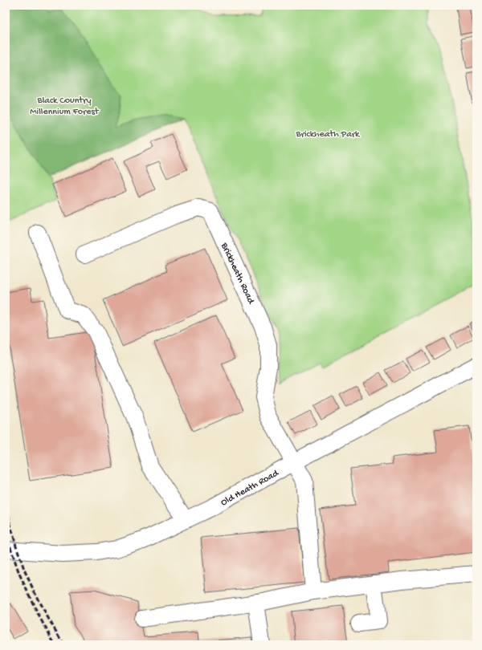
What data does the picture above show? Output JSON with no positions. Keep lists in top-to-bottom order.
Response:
{
  "streets": {
    "street": ["Brickheath Road", "Old Heath Road"]
  },
  "crossings": [
    ["Brickheath Road", "Old Heath Road"]
  ],
  "parks": ["Black Country Millennium Forest", "Brickheath Park"]
}
